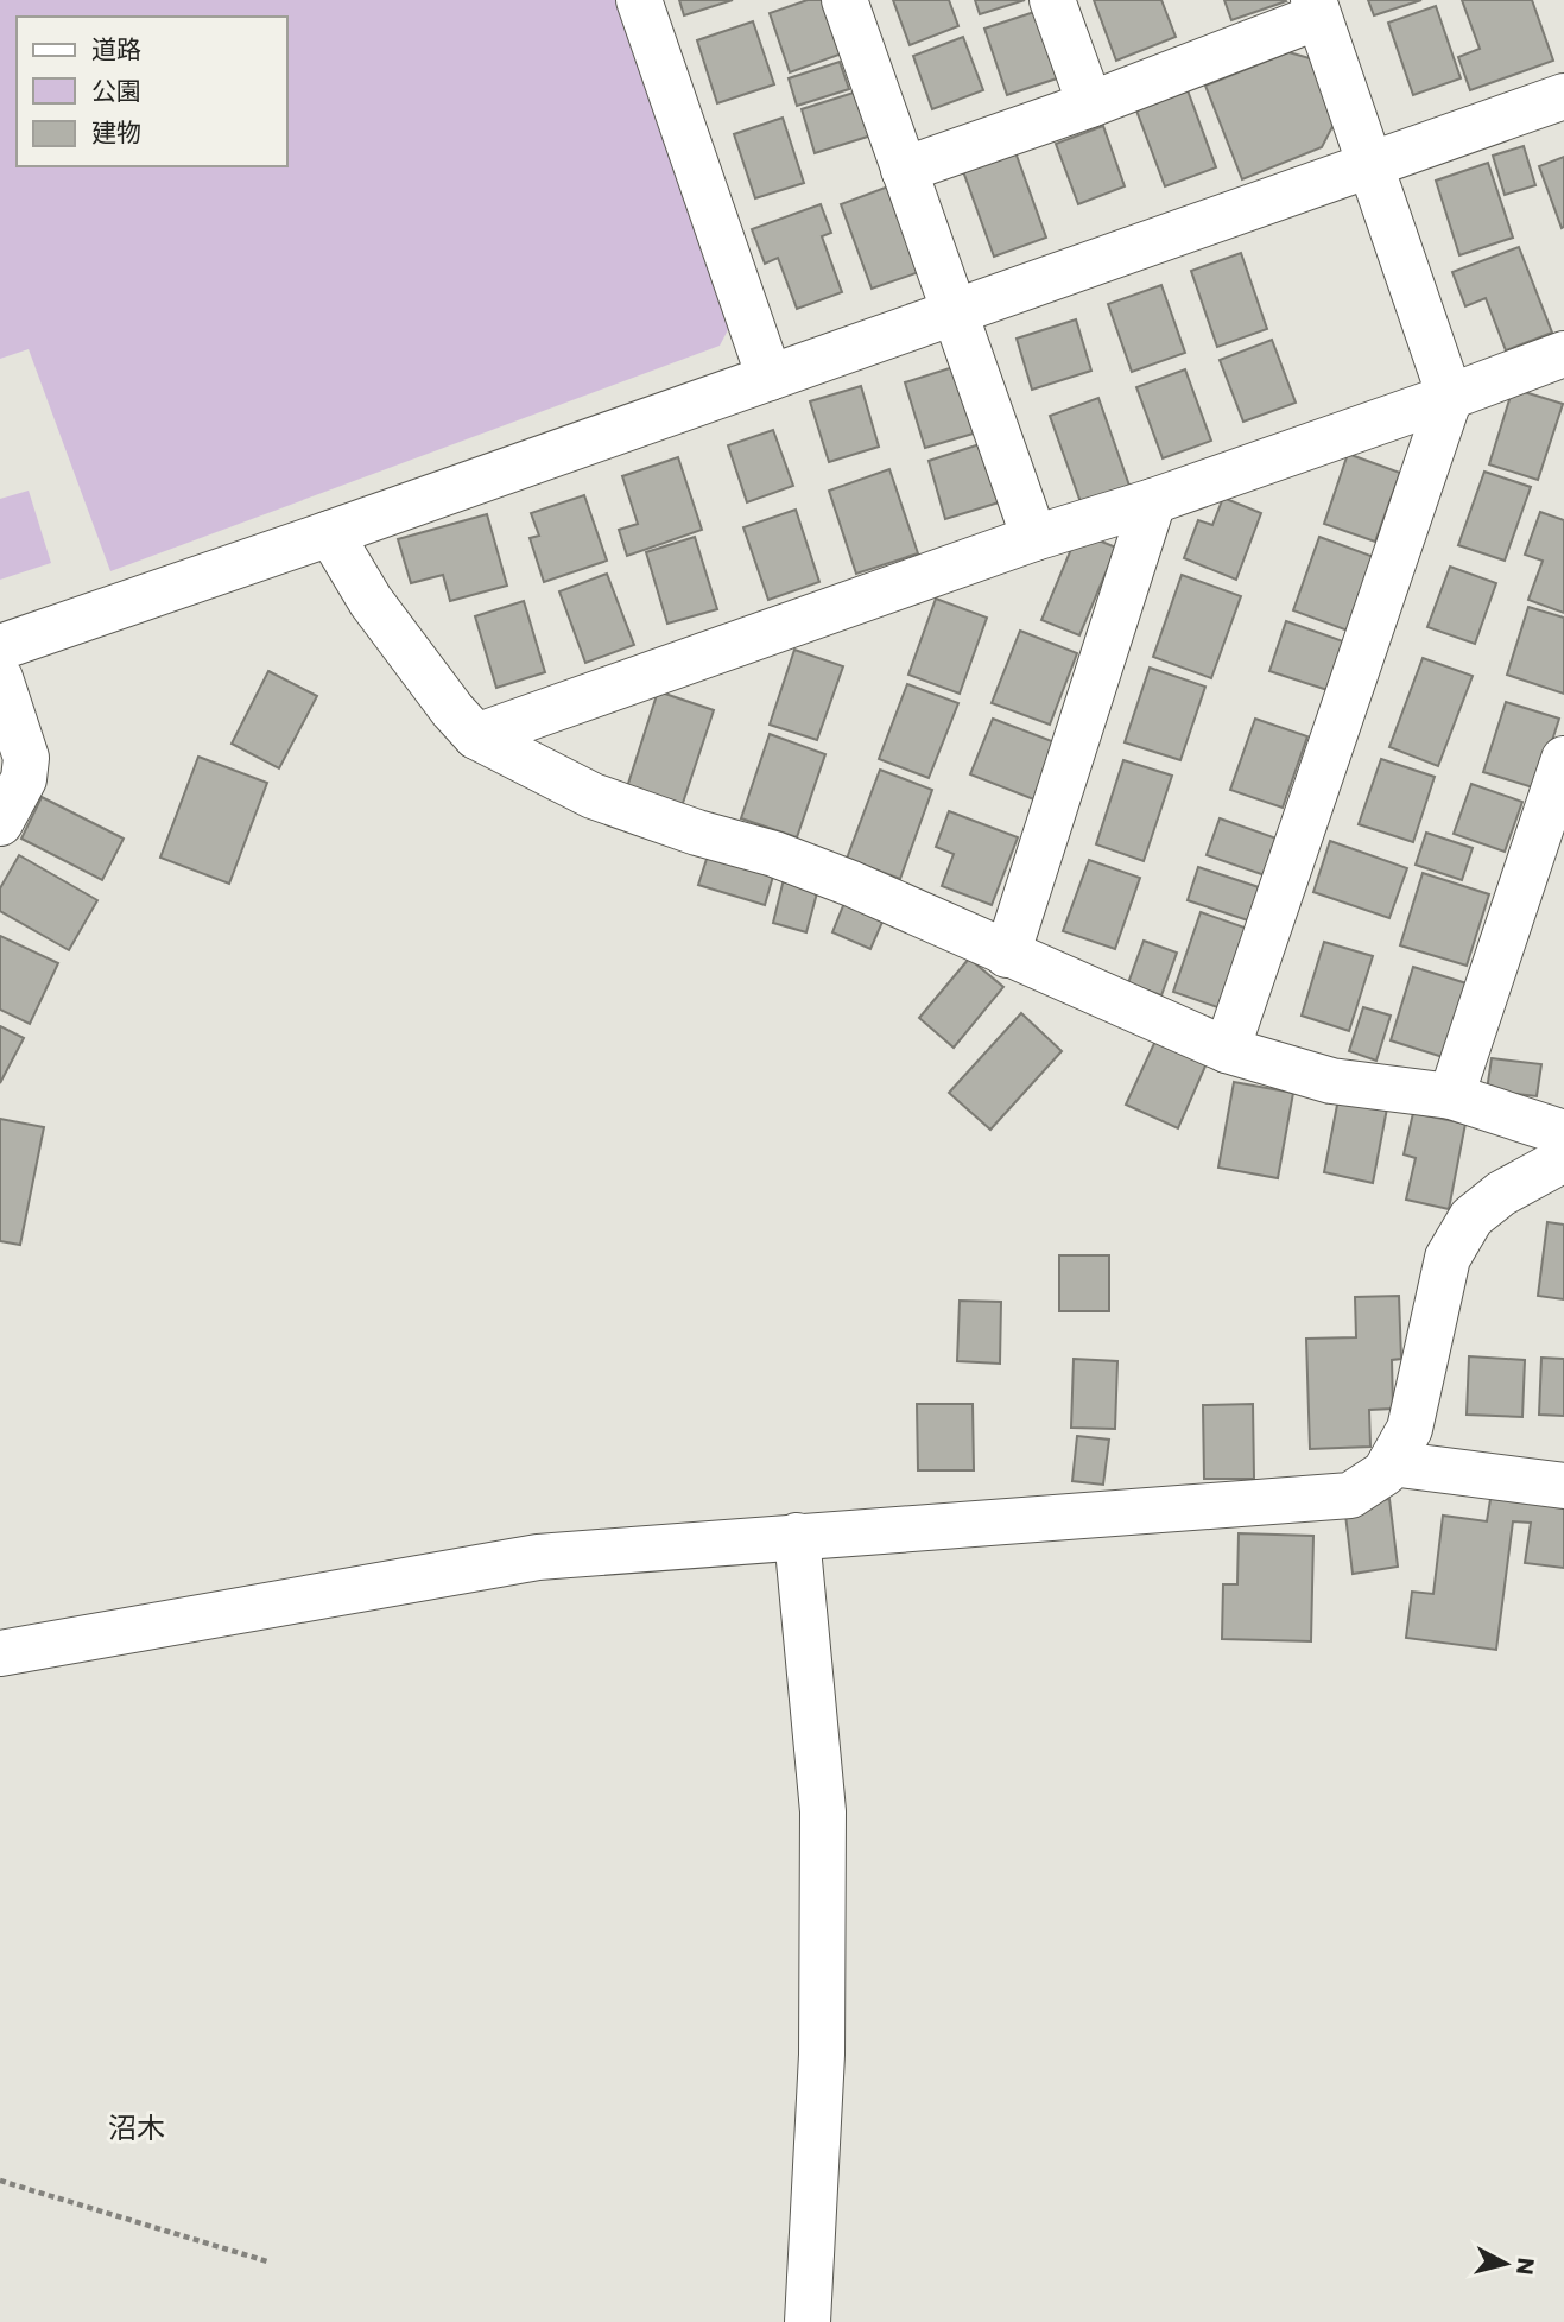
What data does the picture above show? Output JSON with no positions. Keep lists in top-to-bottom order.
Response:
{
  "districts": ["沼木"],
  "legend": ["道路", "公園", "建物"],
  "north": "right"
}
